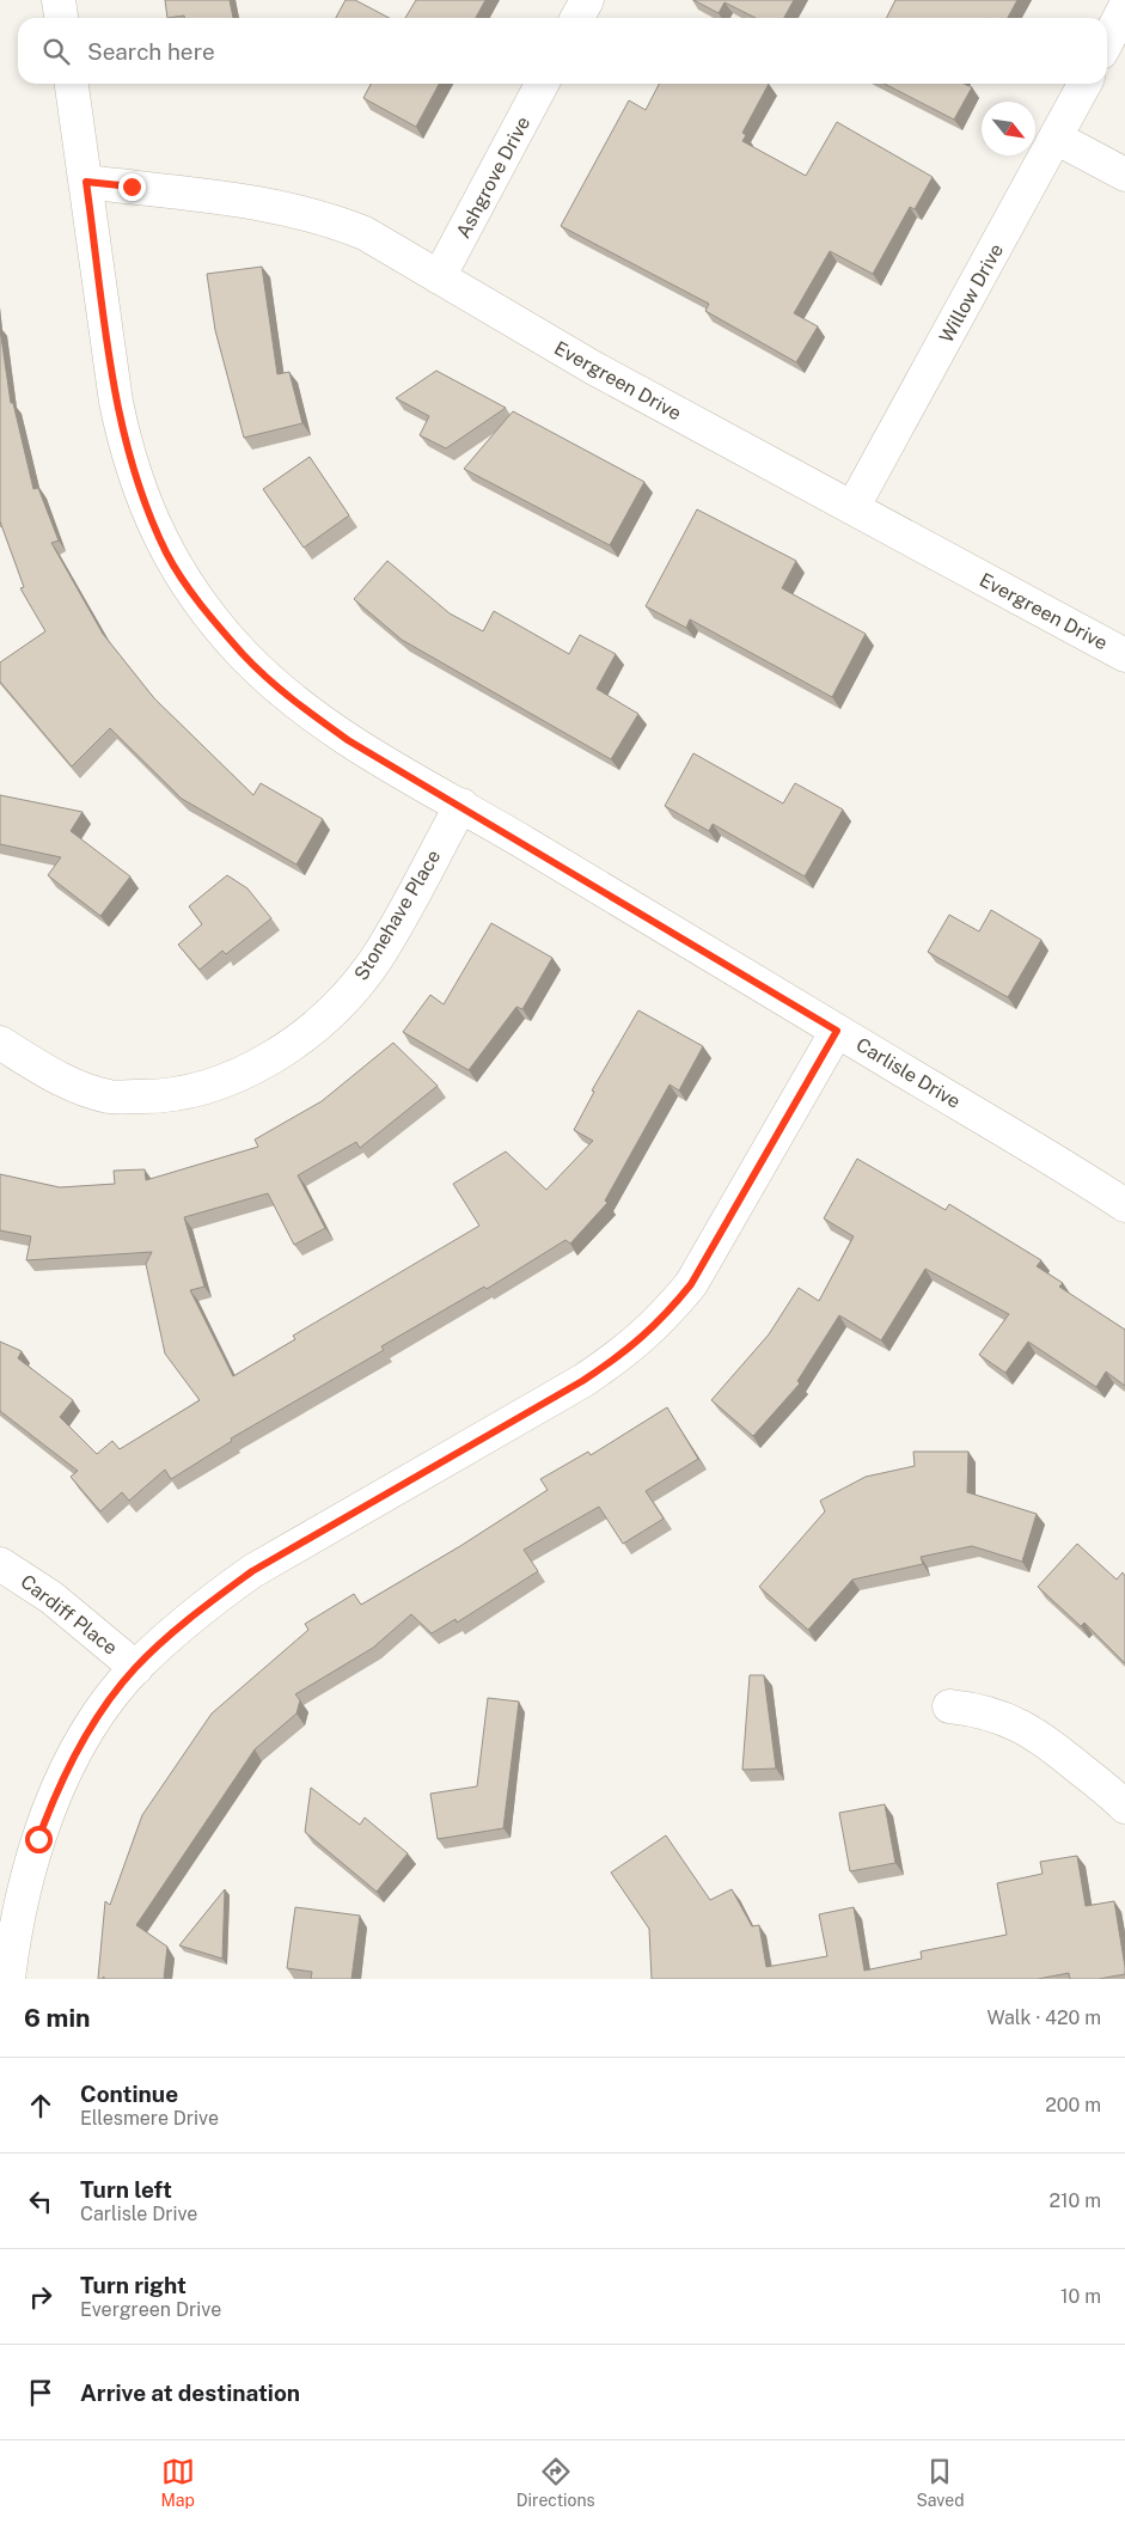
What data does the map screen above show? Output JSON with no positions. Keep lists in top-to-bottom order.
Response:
{
  "streets": {
    "street": [
      "Ashgrove Drive",
      "Willow Drive",
      "Evergreen Drive",
      "Stonehave Place",
      "Carlisle Drive",
      "Cardiff Place"
    ]
  },
  "crossings": [
    ["Ashgrove Drive", "Evergreen Drive"],
    ["Willow Drive", "Evergreen Drive"],
    ["Evergreen Drive", "Carlisle Drive"],
    ["Stonehave Place", "Carlisle Drive"]
  ],
  "north": "bottom right",
  "page": {
    "search": "Search here",
    "heading": ["6 min", "Walk · 420 m"],
    "list": [
      ["Continue", "Ellesmere Drive", "200 m"],
      ["Turn left", "Carlisle Drive", "210 m"],
      ["Turn right", "Evergreen Drive", "10 m"],
      "Arrive at destination"
    ],
    "nav": ["Map", "Directions", "Saved"]
  }
}
